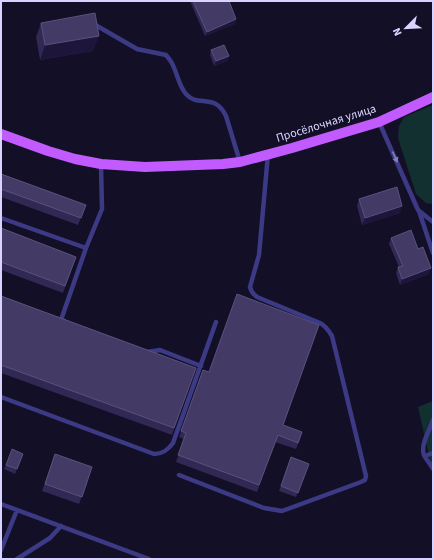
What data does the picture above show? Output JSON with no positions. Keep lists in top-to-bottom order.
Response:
{
  "streets": {
    "main road": ["Просёлочная улица"]
  },
  "north": "bottom left"
}
